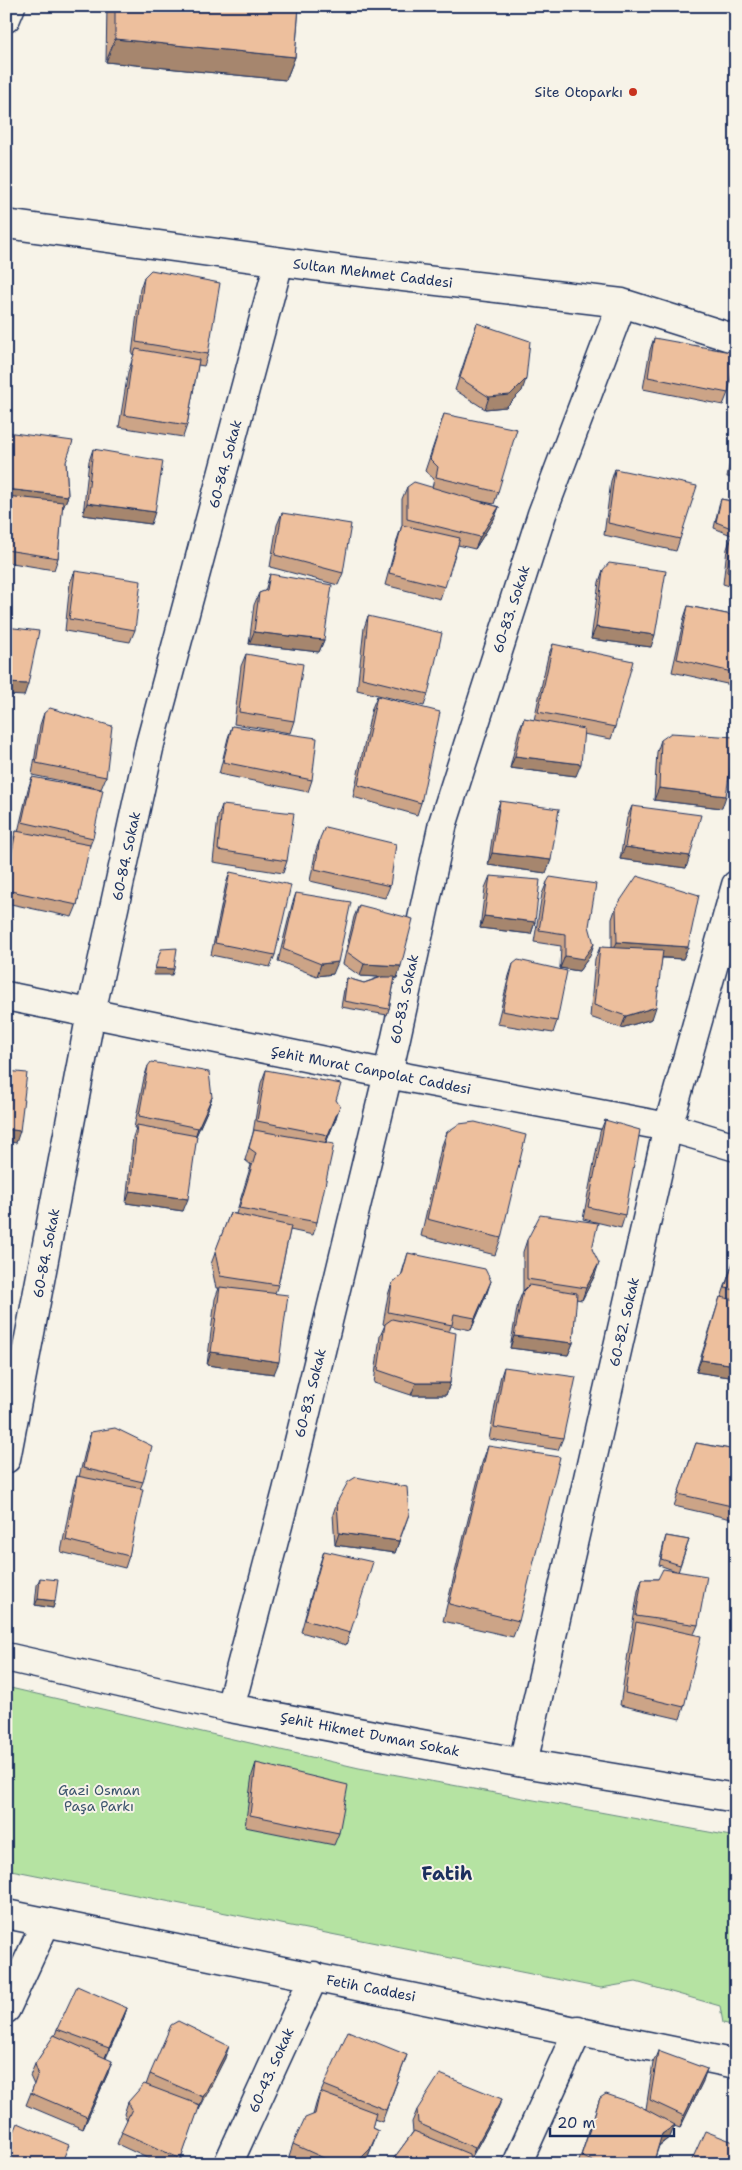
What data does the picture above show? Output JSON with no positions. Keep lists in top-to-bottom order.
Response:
{
  "streets": {
    "street": [
      "Sultan Mehmet Caddesi",
      "60-84. Sokak",
      "60-83. Sokak",
      "Şehit Murat Canpolat Caddesi",
      "60-82. Sokak",
      "Şehit Hikmet Duman Sokak",
      "Fetih Caddesi",
      "60-43. Sokak"
    ]
  },
  "crossings": [
    ["Sultan Mehmet Caddesi", "60-84. Sokak"],
    ["Sultan Mehmet Caddesi", "60-83. Sokak"],
    ["60-84. Sokak", "Şehit Murat Canpolat Caddesi"],
    ["60-83. Sokak", "Şehit Murat Canpolat Caddesi"],
    ["60-83. Sokak", "Şehit Hikmet Duman Sokak"],
    ["Şehit Murat Canpolat Caddesi", "60-82. Sokak"],
    ["60-82. Sokak", "Şehit Hikmet Duman Sokak"],
    ["Fetih Caddesi", "60-43. Sokak"]
  ],
  "districts": ["Fatih"],
  "parks": ["Gazi Osman Paşa Parkı"],
  "places": ["Site Otoparkı"],
  "scale_bar": "20 m"
}
